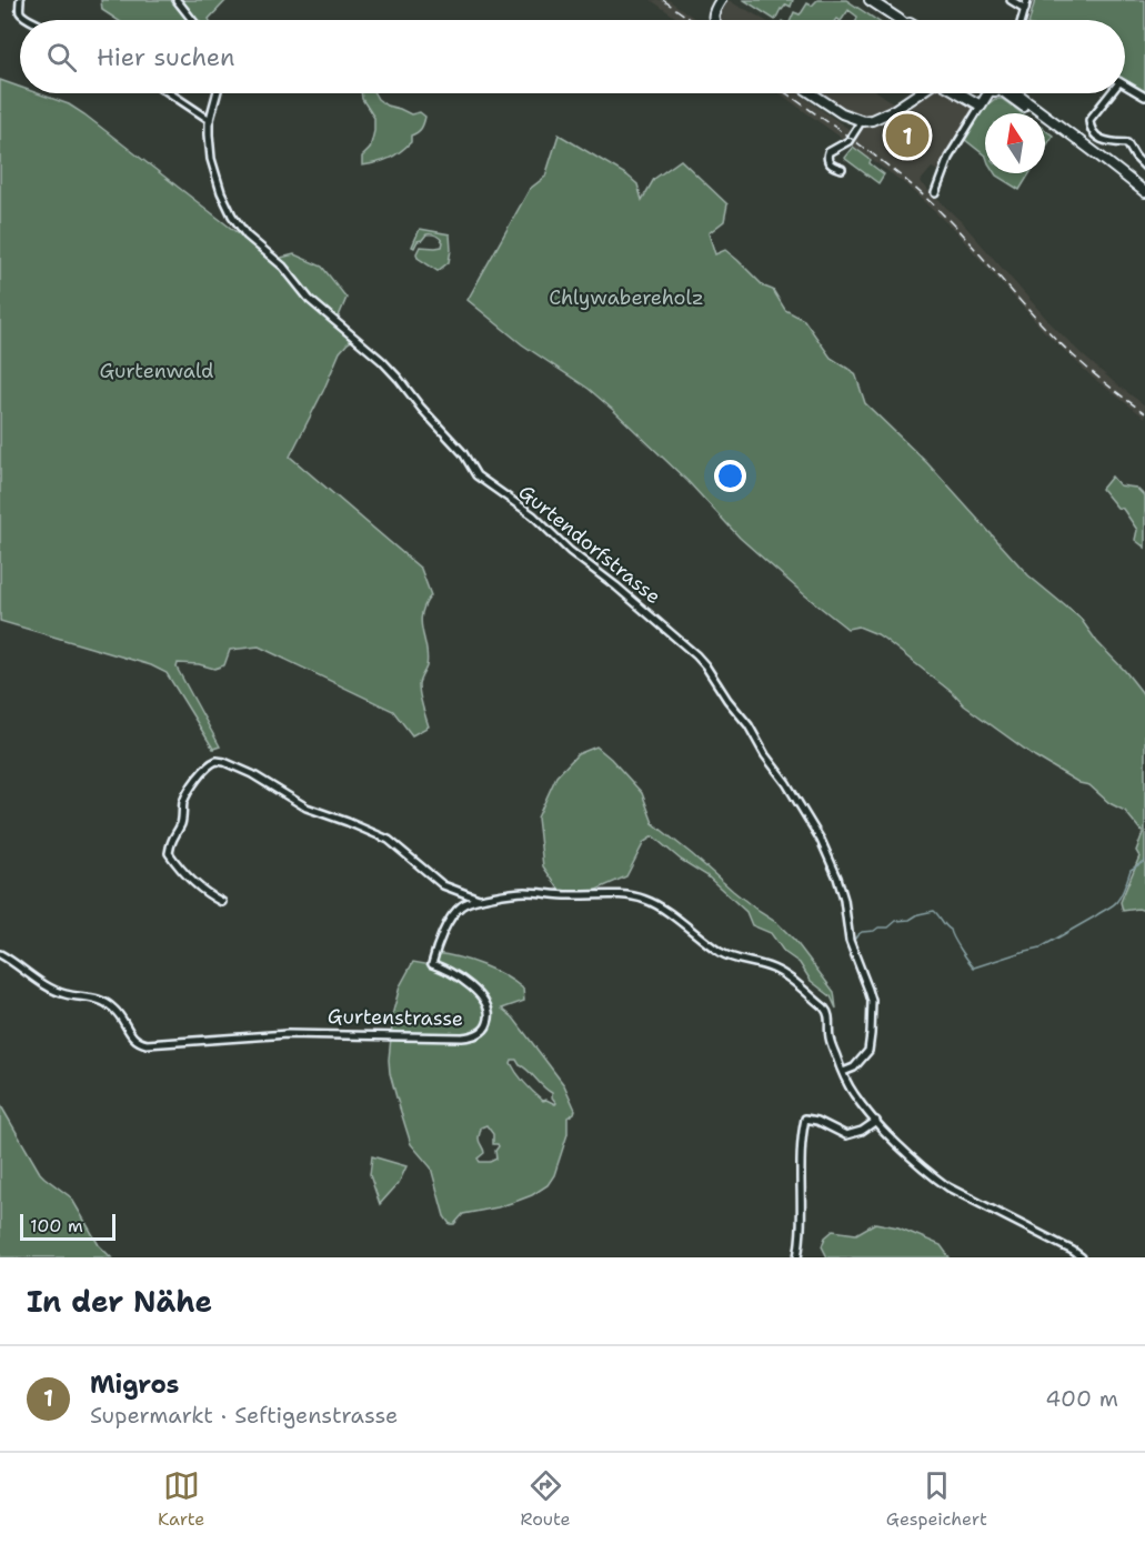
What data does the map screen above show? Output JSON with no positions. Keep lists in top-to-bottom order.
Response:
{
  "streets": {
    "street": ["Gurtendorfstrasse", "Gurtenstrasse"]
  },
  "crossings": [
    ["Gurtendorfstrasse", "Gurtenstrasse"]
  ],
  "parks": ["Chlywabereholz", "Gurtenwald"],
  "scale_bar": "100 m",
  "north": "top",
  "page": {
    "search": "Hier suchen",
    "pins": "1",
    "scale": "100 m",
    "heading": "In der Nähe",
    "list": [
      {
        "mark": "1",
        "name": "Migros",
        "note": "Supermarkt · Seftigenstrasse",
        "value": "400 m"
      }
    ],
    "nav": ["Karte", "Route", "Gespeichert"]
  }
}
